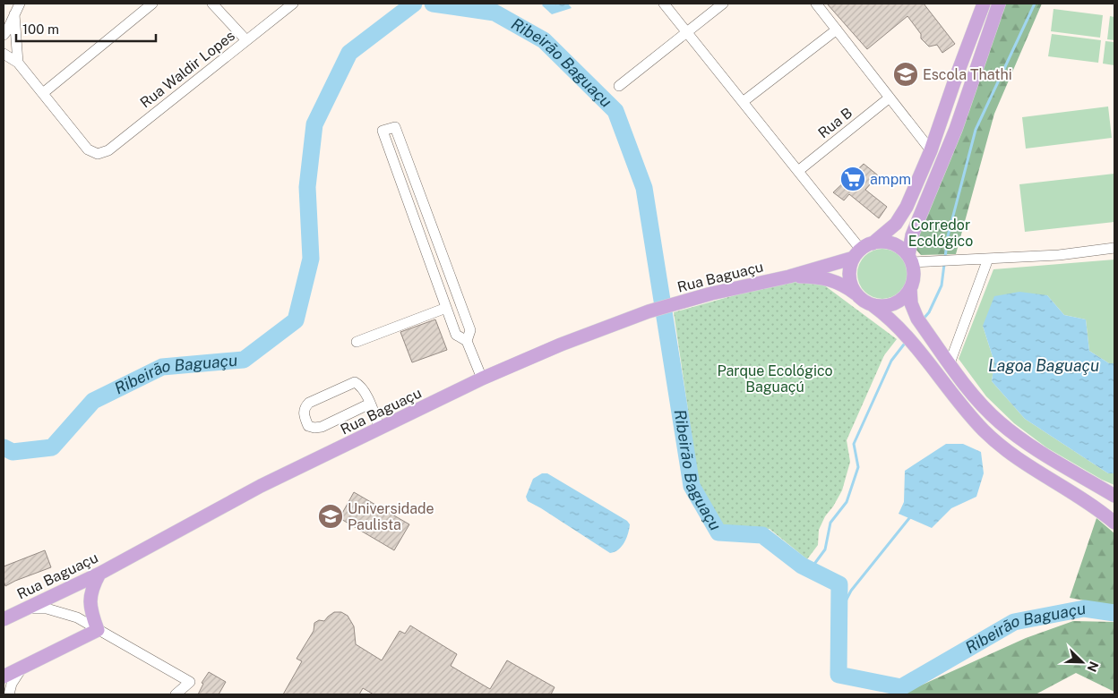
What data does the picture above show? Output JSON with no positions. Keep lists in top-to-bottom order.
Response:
{
  "streets": {
    "main road": ["Rua Baguaçu"],
    "street": ["Rua Waldir Lopes", "Rua B"]
  },
  "water": ["Ribeirão Baguaçu", "Lagoa Baguaçu"],
  "parks": ["Corredor Ecológico", "Parque Ecológico Baguaçú"],
  "places": {
    "school or university": ["Escola Thathi", "Universidade Paulista"],
    "supermarket": ["ampm"]
  },
  "scale_bar": "100 m",
  "north": "bottom right"
}
